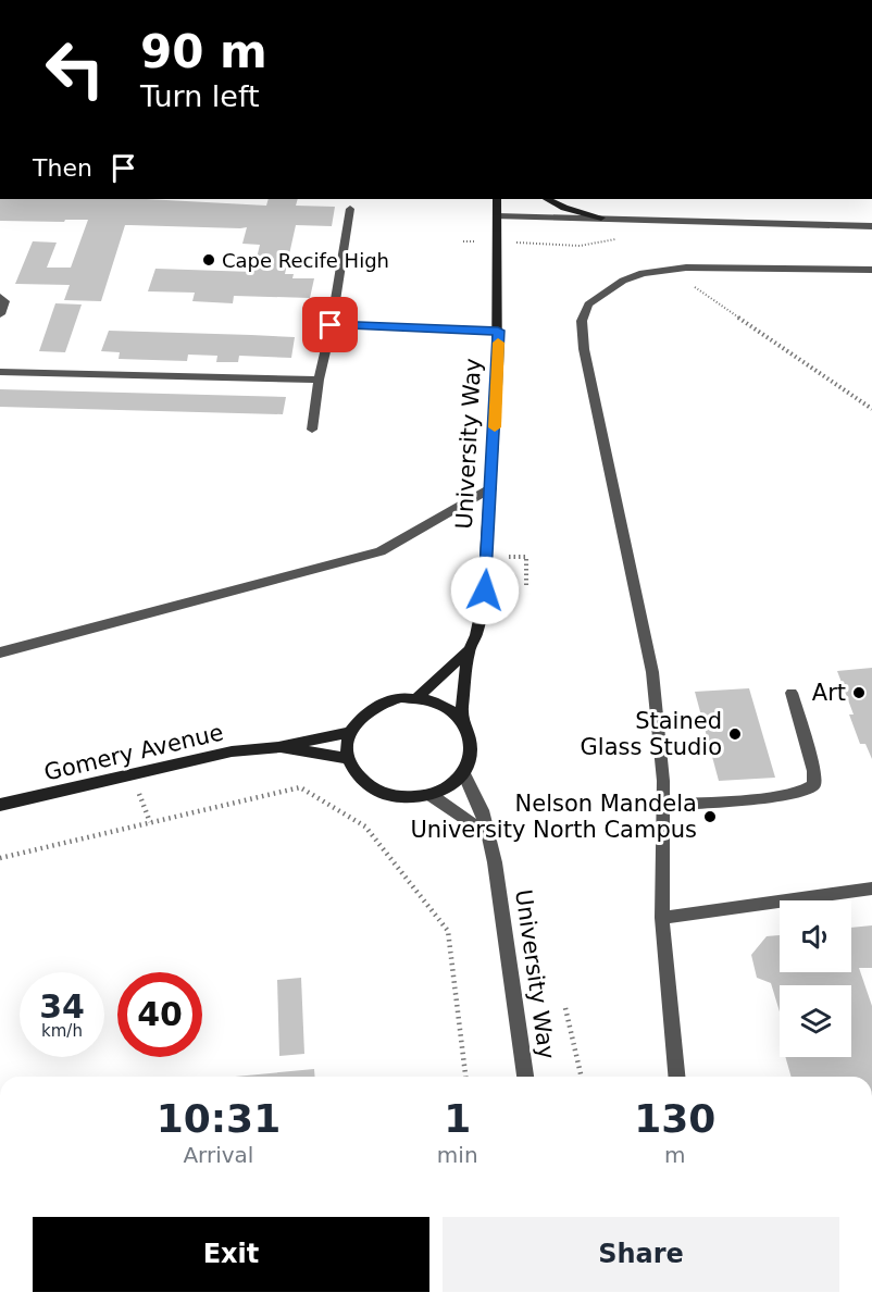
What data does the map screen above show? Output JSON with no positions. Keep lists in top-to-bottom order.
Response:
{
  "streets": {
    "street": ["University Way", "Gomery Avenue"]
  },
  "crossings": [
    ["University Way", "Gomery Avenue"]
  ],
  "places": [
    "Cape Recife High",
    "Art",
    "Stained Glass Studio",
    "Nelson Mandela University North Campus"
  ],
  "page": {
    "turn": ["90 m", "Turn left"],
    "then": "Then",
    "speed": "34 km/h",
    "limit": "40",
    "eta": [
      "10:31",
      "Arrival",
      "1",
      "min",
      "130",
      "m"
    ],
    "buttons": ["Exit", "Share"]
  }
}
